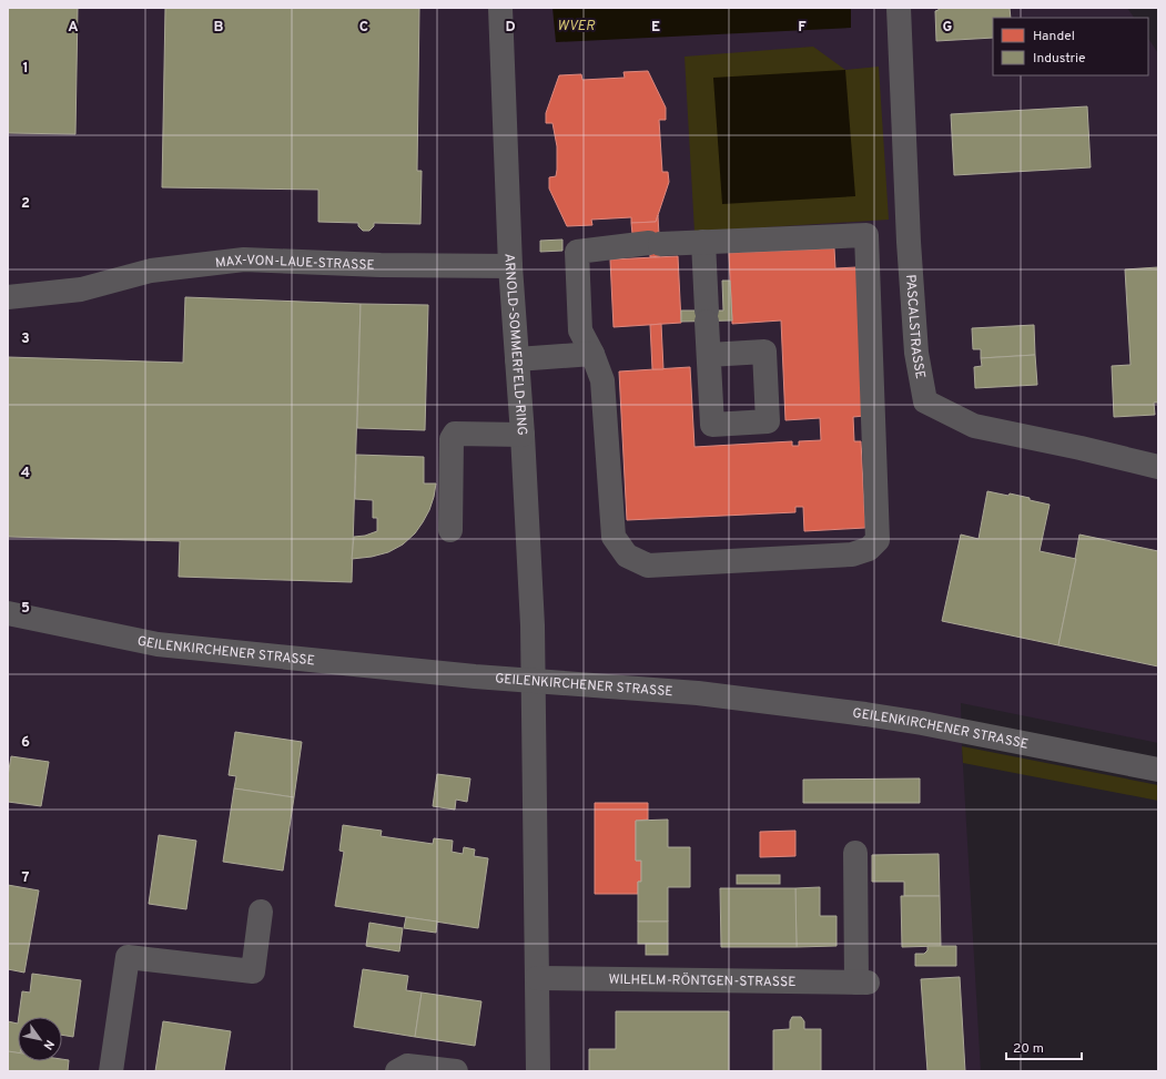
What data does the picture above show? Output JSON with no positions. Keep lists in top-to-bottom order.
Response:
{
  "streets": {
    "street": [
      "MAX-VON-LAUE-STRASSE",
      "PASCALSTRASSE",
      "ARNOLD-SOMMERFELD-RING",
      "GEILENKIRCHENER STRASSE",
      "WILHELM-RÖNTGEN-STRASSE"
    ]
  },
  "crossings": [
    ["MAX-VON-LAUE-STRASSE", "ARNOLD-SOMMERFELD-RING"],
    ["ARNOLD-SOMMERFELD-RING", "GEILENKIRCHENER STRASSE"]
  ],
  "water": ["WVER"],
  "legend": ["Handel", "Industrie"],
  "scale_bar": "20 m",
  "north": "bottom right",
  "grid": {
    "columns": [
      "A",
      "B",
      "C",
      "D",
      "E",
      "F",
      "G"
    ],
    "rows": [
      "1",
      "2",
      "3",
      "4",
      "5",
      "6",
      "7"
    ]
  }
}
